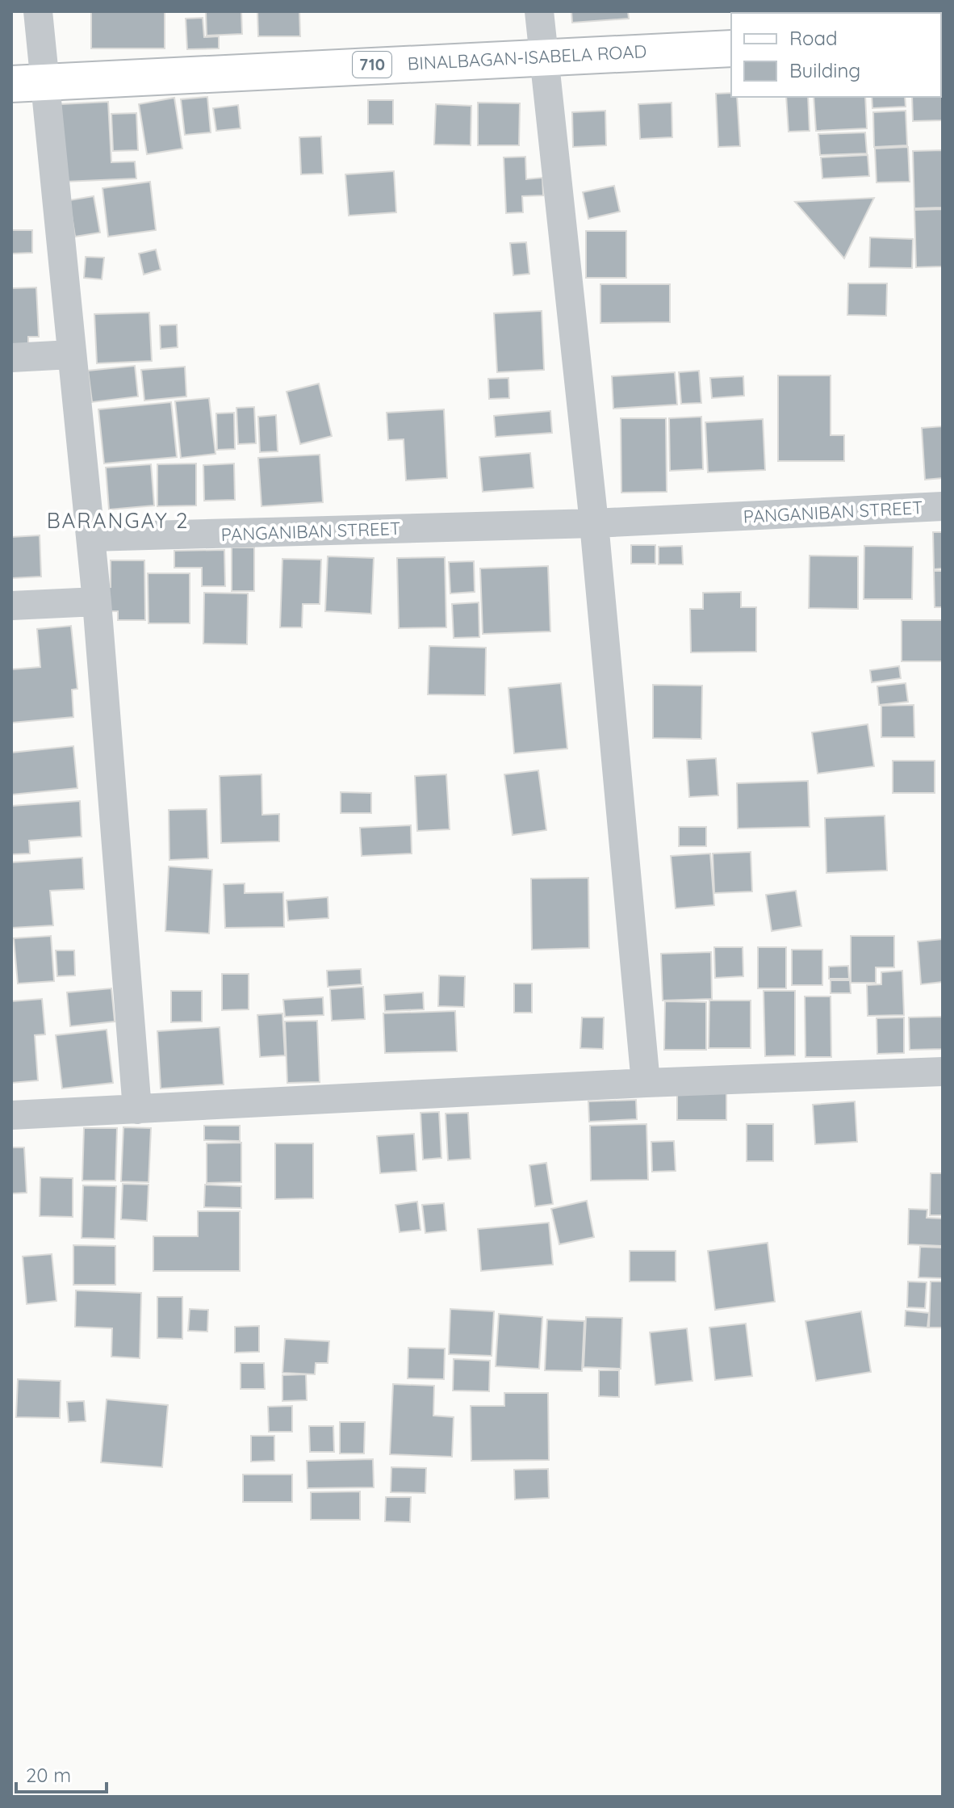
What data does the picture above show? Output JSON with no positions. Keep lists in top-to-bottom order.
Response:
{
  "streets": {
    "main road": ["BINALBAGAN-ISABELA ROAD", "710"],
    "street": ["PANGANIBAN STREET"]
  },
  "districts": ["BARANGAY 2"],
  "legend": ["Road", "Building"],
  "scale_bar": "20 m"
}
